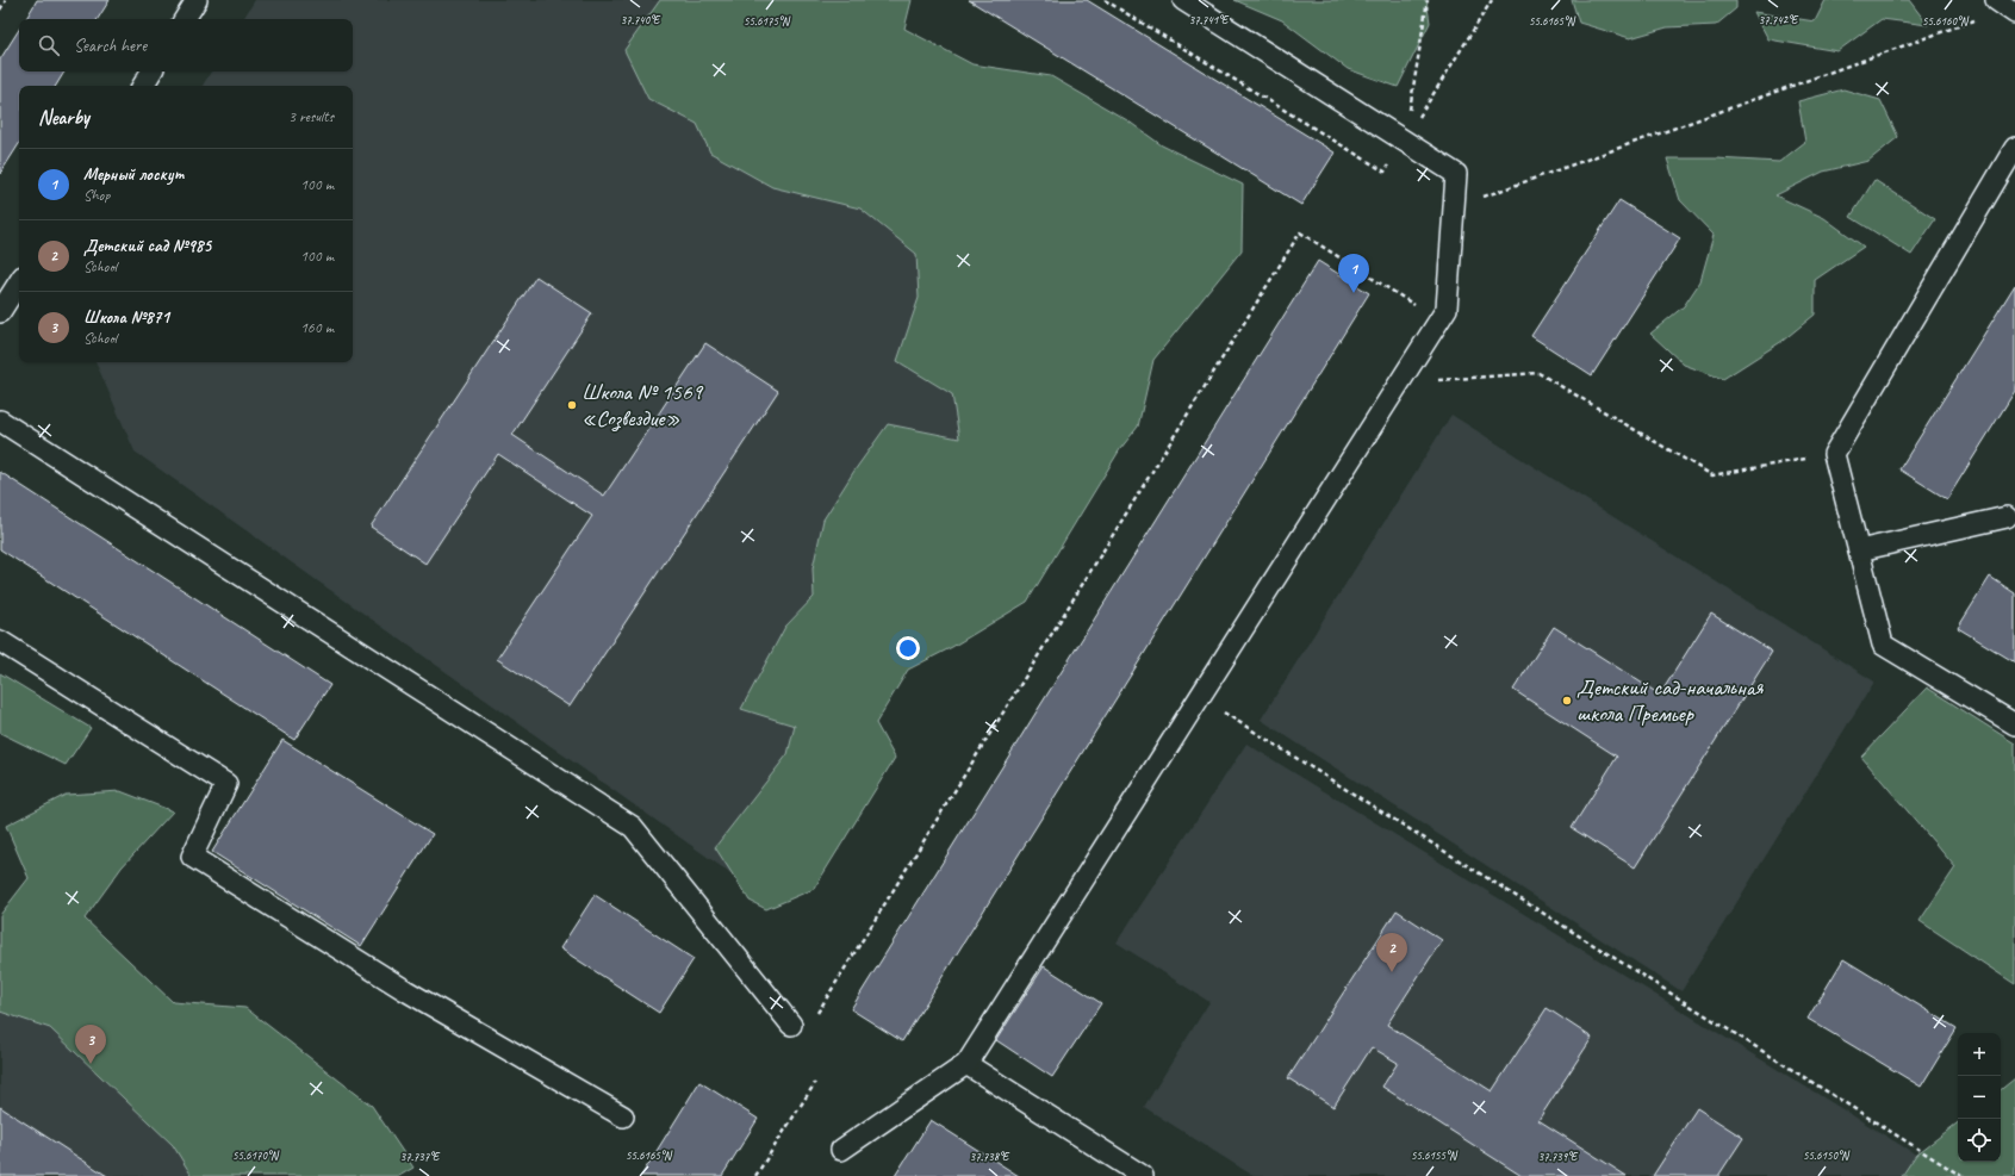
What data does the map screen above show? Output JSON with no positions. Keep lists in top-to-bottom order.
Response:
{
  "places": ["Школа № 1569 «Созвездие»", "Детский сад-начальная школа Премьер"],
  "page": {
    "search": "Search here",
    "heading": ["Nearby", "3 results"],
    "list": [
      {
        "mark": "1",
        "name": "Мерный лоскут",
        "note": "Shop",
        "value": "100 m"
      },
      {
        "mark": "2",
        "name": "Детский сад №985",
        "note": "School",
        "value": "100 m"
      },
      {
        "mark": "3",
        "name": "Школа №871",
        "note": "School",
        "value": "160 m"
      }
    ],
    "pins": ["1", "2", "3"],
    "map_buttons": ["+", "−"]
  },
  "coordinates": [
    "37.740°E",
    "37.741°E",
    "37.742°E",
    "55.6175°N",
    "55.6165°N",
    "55.6160°N",
    "55.6170°N",
    "55.6155°N",
    "55.6150°N",
    "37.737°E",
    "37.738°E",
    "37.739°E"
  ]
}
